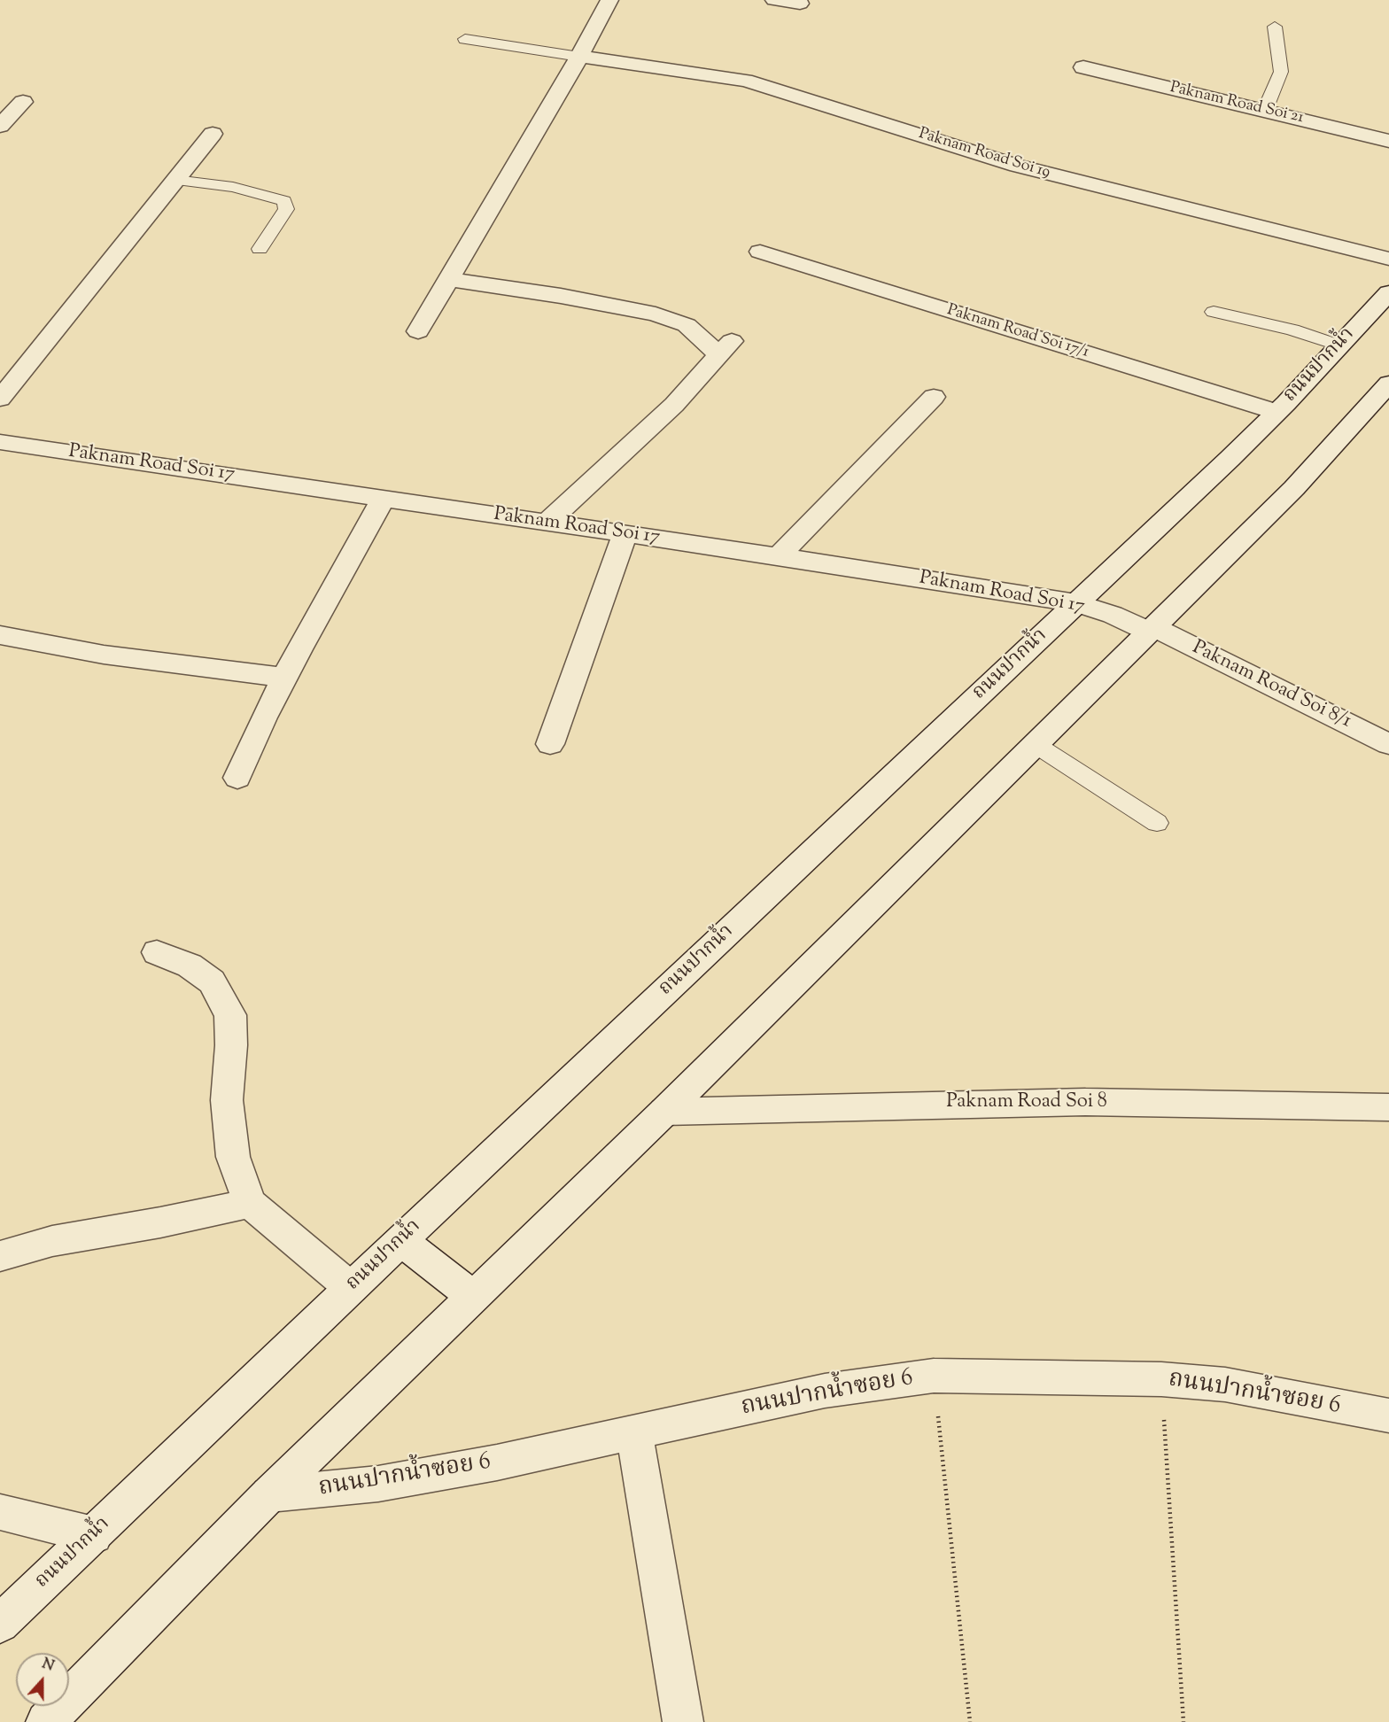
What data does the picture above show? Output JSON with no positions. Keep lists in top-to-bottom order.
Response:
{
  "streets": {
    "street": [
      "Paknam Road Soi 21",
      "Paknam Road Soi 19",
      "Paknam Road Soi 17/1",
      "ถนนปากน้ำ",
      "Paknam Road Soi 17",
      "Paknam Road Soi 8/1",
      "Paknam Road Soi 8",
      "ถนนปากน้ำซอย 6"
    ]
  },
  "crossings": [
    ["Paknam Road Soi 17/1", "ถนนปากน้ำ"],
    ["ถนนปากน้ำ", "Paknam Road Soi 17"],
    ["Paknam Road Soi 17", "Paknam Road Soi 8/1"]
  ],
  "north": "top"
}
